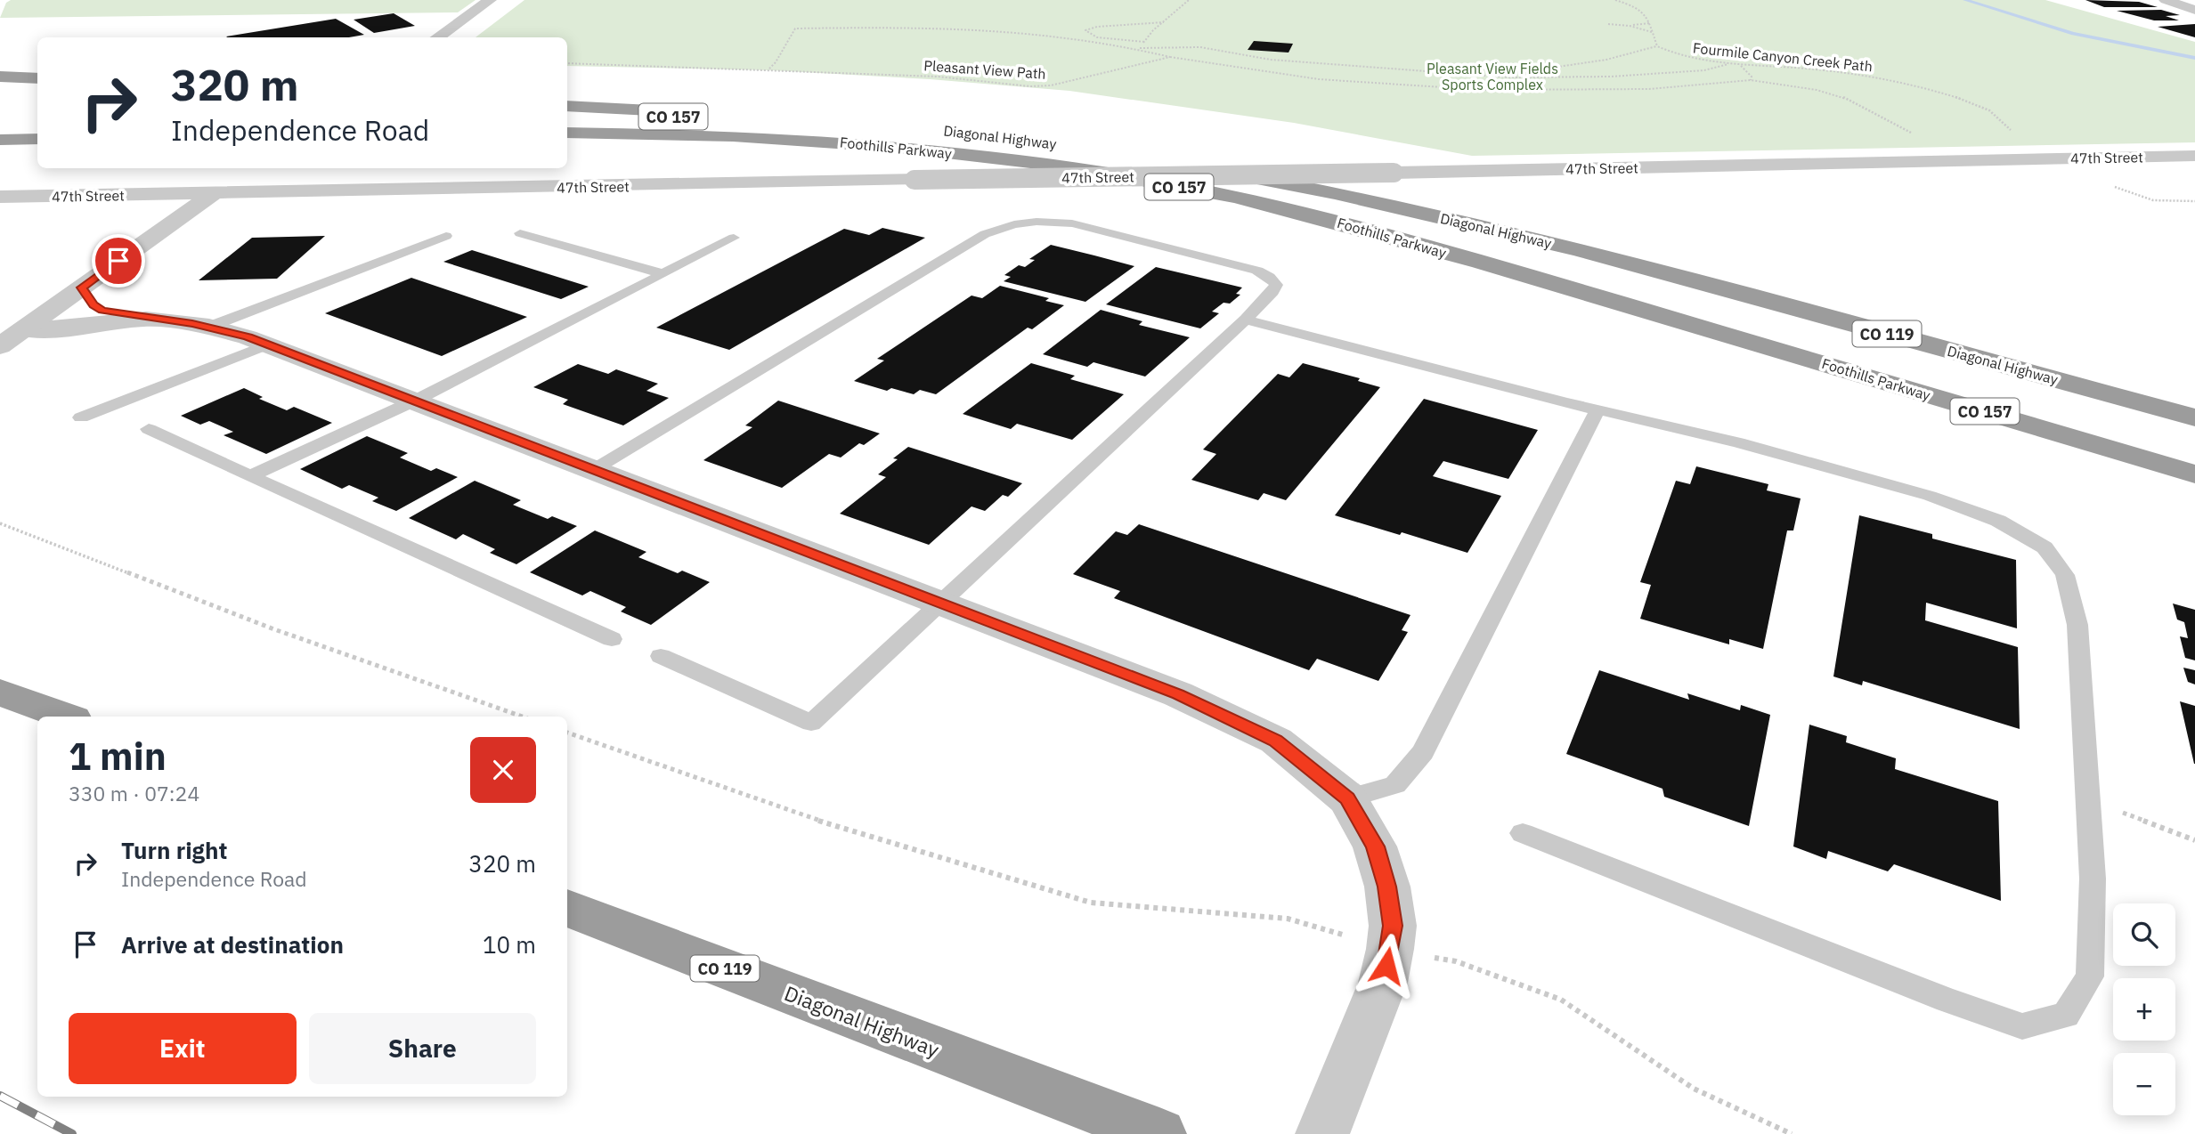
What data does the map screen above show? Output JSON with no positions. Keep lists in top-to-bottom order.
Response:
{
  "streets": {
    "highway": [
      "CO 157",
      "Diagonal Highway",
      "Foothills Parkway",
      "CO 119"
    ],
    "street": ["47th Street"],
    "path": ["Fourmile Canyon Creek Path", "Pleasant View Path"]
  },
  "parks": ["Pleasant View Fields Sports Complex"],
  "page": {
    "turn": ["320 m", "Independence Road"],
    "heading": ["1 min", "330 m · 07:24"],
    "list": [
      {
        "name": "Turn right",
        "note": "Independence Road",
        "value": "320 m"
      },
      {
        "name": "Arrive at destination",
        "value": "10 m"
      }
    ],
    "map_buttons": ["+", "−"],
    "buttons": ["Exit", "Share"]
  }
}
